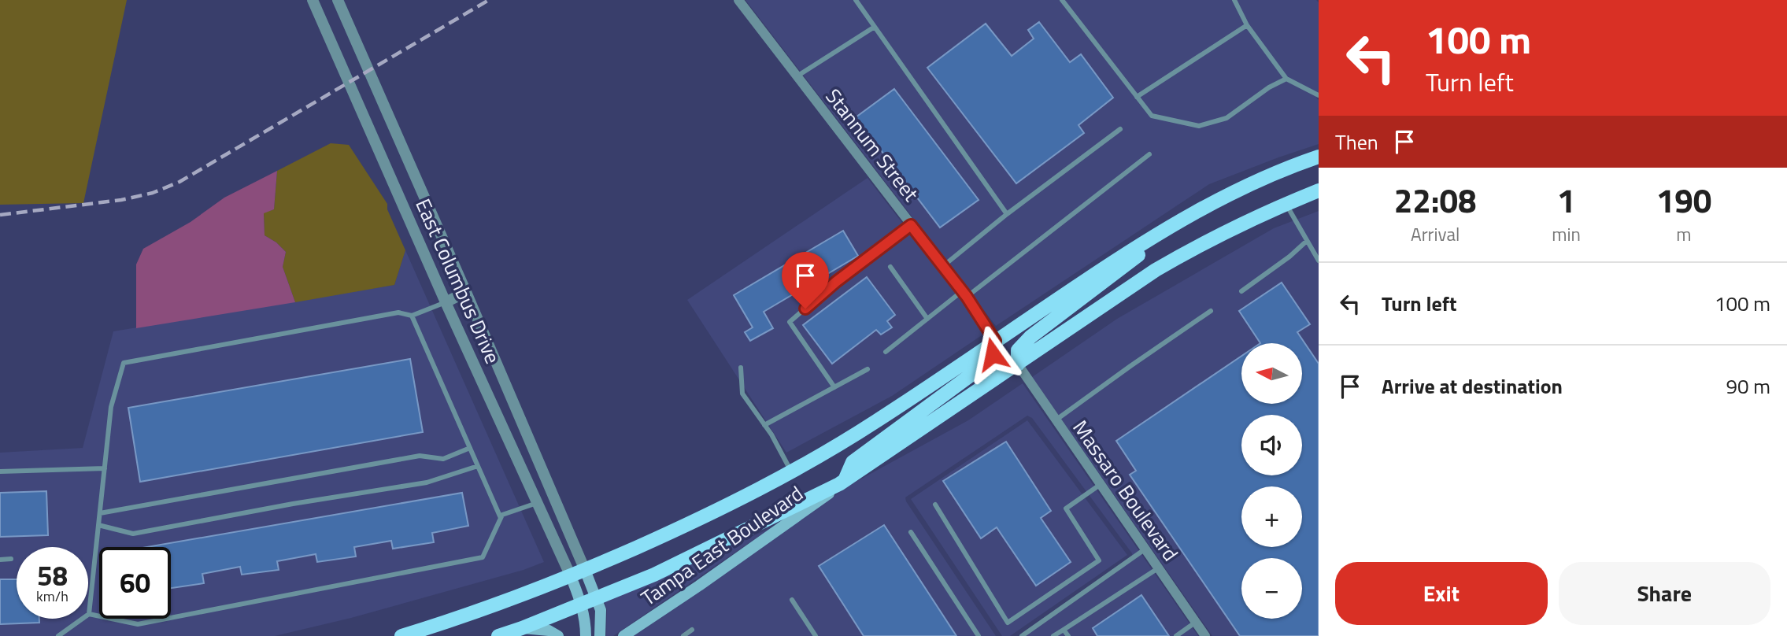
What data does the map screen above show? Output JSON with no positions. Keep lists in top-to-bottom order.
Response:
{
  "streets": {
    "main road": ["Tampa East Boulevard"],
    "street": ["Stannum Street", "East Columbus Drive", "Massaro Boulevard"]
  },
  "north": "left",
  "page": {
    "turn": ["100 m", "Turn left"],
    "then": "Then",
    "eta": [
      "22:08",
      "Arrival",
      "1",
      "min",
      "190",
      "m"
    ],
    "list": [
      {
        "name": "Turn left",
        "value": "100 m"
      },
      {
        "name": "Arrive at destination",
        "value": "90 m"
      }
    ],
    "map_buttons": ["+", "−"],
    "speed": "58 km/h",
    "limit": "60",
    "buttons": ["Exit", "Share"]
  }
}
